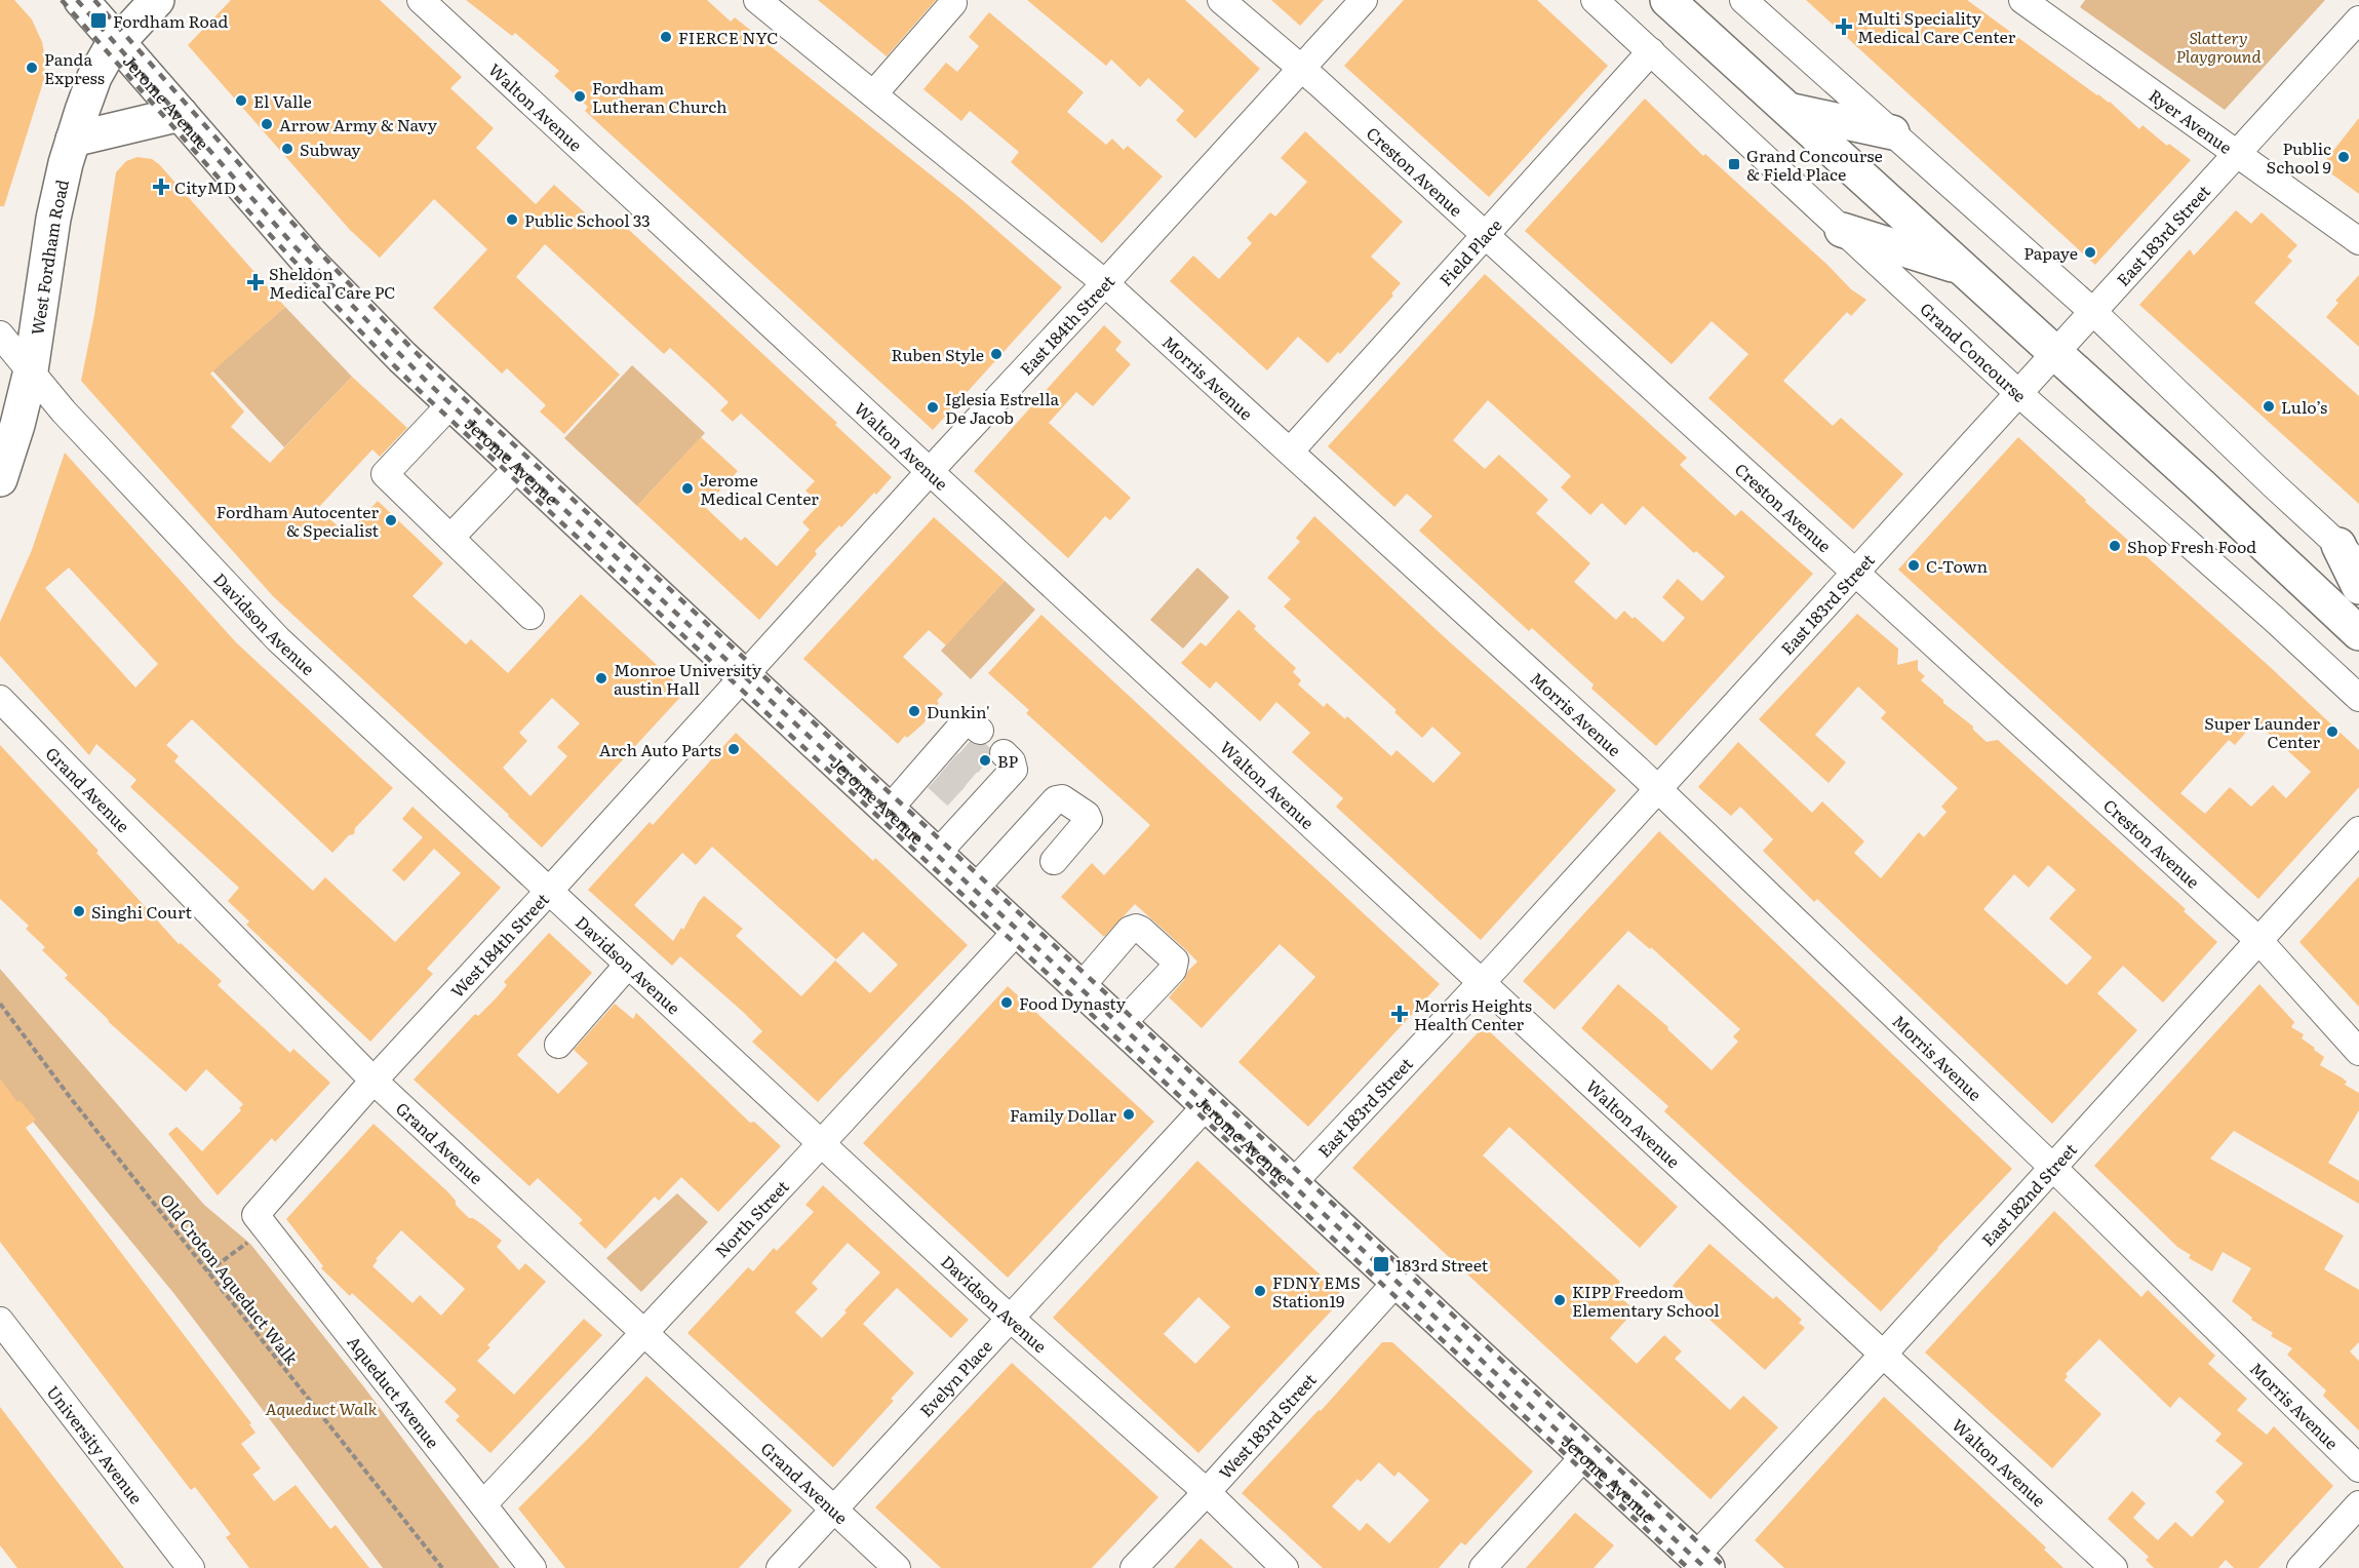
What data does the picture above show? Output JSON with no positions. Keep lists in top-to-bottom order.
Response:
{
  "streets": {
    "main road": ["Jerome Avenue", "West Fordham Road"],
    "street": [
      "Walton Avenue",
      "Ryer Avenue",
      "Creston Avenue",
      "East 183rd Street",
      "Field Place",
      "East 184th Street",
      "Grand Concourse",
      "Morris Avenue",
      "Davidson Avenue",
      "Grand Avenue",
      "West 184th Street",
      "East 182nd Street",
      "North Street",
      "Evelyn Place",
      "Aqueduct Avenue",
      "West 183rd Street",
      "University Avenue"
    ],
    "path": ["Old Croton Aqueduct Walk"]
  },
  "crossings": [
    ["Jerome Avenue", "East 183rd Street"],
    ["Jerome Avenue", "West Fordham Road"],
    ["Jerome Avenue", "East 184th Street"],
    ["Jerome Avenue", "West 184th Street"],
    ["Jerome Avenue", "East 182nd Street"],
    ["Jerome Avenue", "North Street"],
    ["Jerome Avenue", "Evelyn Place"],
    ["Jerome Avenue", "West 183rd Street"],
    ["Walton Avenue", "East 183rd Street"],
    ["Walton Avenue", "East 184th Street"],
    ["Walton Avenue", "East 182nd Street"],
    ["Ryer Avenue", "East 183rd Street"],
    ["Creston Avenue", "East 183rd Street"],
    ["Creston Avenue", "Field Place"],
    ["Creston Avenue", "East 184th Street"],
    ["Creston Avenue", "East 182nd Street"],
    ["East 183rd Street", "Grand Concourse"],
    ["East 183rd Street", "Morris Avenue"],
    ["Field Place", "Grand Concourse"],
    ["Field Place", "Morris Avenue"],
    ["West Fordham Road", "Davidson Avenue"],
    ["East 184th Street", "Morris Avenue"],
    ["East 184th Street", "West 184th Street"],
    ["Morris Avenue", "East 182nd Street"],
    ["Davidson Avenue", "West 184th Street"],
    ["Davidson Avenue", "North Street"],
    ["Davidson Avenue", "Evelyn Place"],
    ["Davidson Avenue", "West 183rd Street"],
    ["Grand Avenue", "West 184th Street"],
    ["Grand Avenue", "North Street"],
    ["Grand Avenue", "Evelyn Place"],
    ["West 184th Street", "Aqueduct Avenue"],
    ["North Street", "Aqueduct Avenue"]
  ],
  "parks": ["Slattery Playground", "Aqueduct Walk"],
  "places": {
    "transit": ["Fordham Road", "Grand Concourse & Field Place", "183rd Street"],
    "health": [
      "Multi Speciality Medical Care Center",
      "CityMD",
      "Sheldon Medical Care PC",
      "Morris Heights Health Center"
    ],
    "other": [
      "FIERCE NYC",
      "Panda Express",
      "Fordham Lutheran Church",
      "El Valle",
      "Arrow Army & Navy",
      "Subway",
      "Public School 9",
      "Public School 33",
      "Papaye",
      "Ruben Style",
      "Lulo’s",
      "Iglesia Estrella De Jacob",
      "Jerome Medical Center",
      "Fordham Autocenter & Specialist",
      "Shop Fresh Food",
      "C-Town",
      "Monroe University austin Hall",
      "Dunkin'",
      "Super Launder Center",
      "Arch Auto Parts",
      "BP",
      "Singhi Court",
      "Food Dynasty",
      "Family Dollar",
      "FDNY EMS Station19",
      "KIPP Freedom Elementary School"
    ]
  }
}
